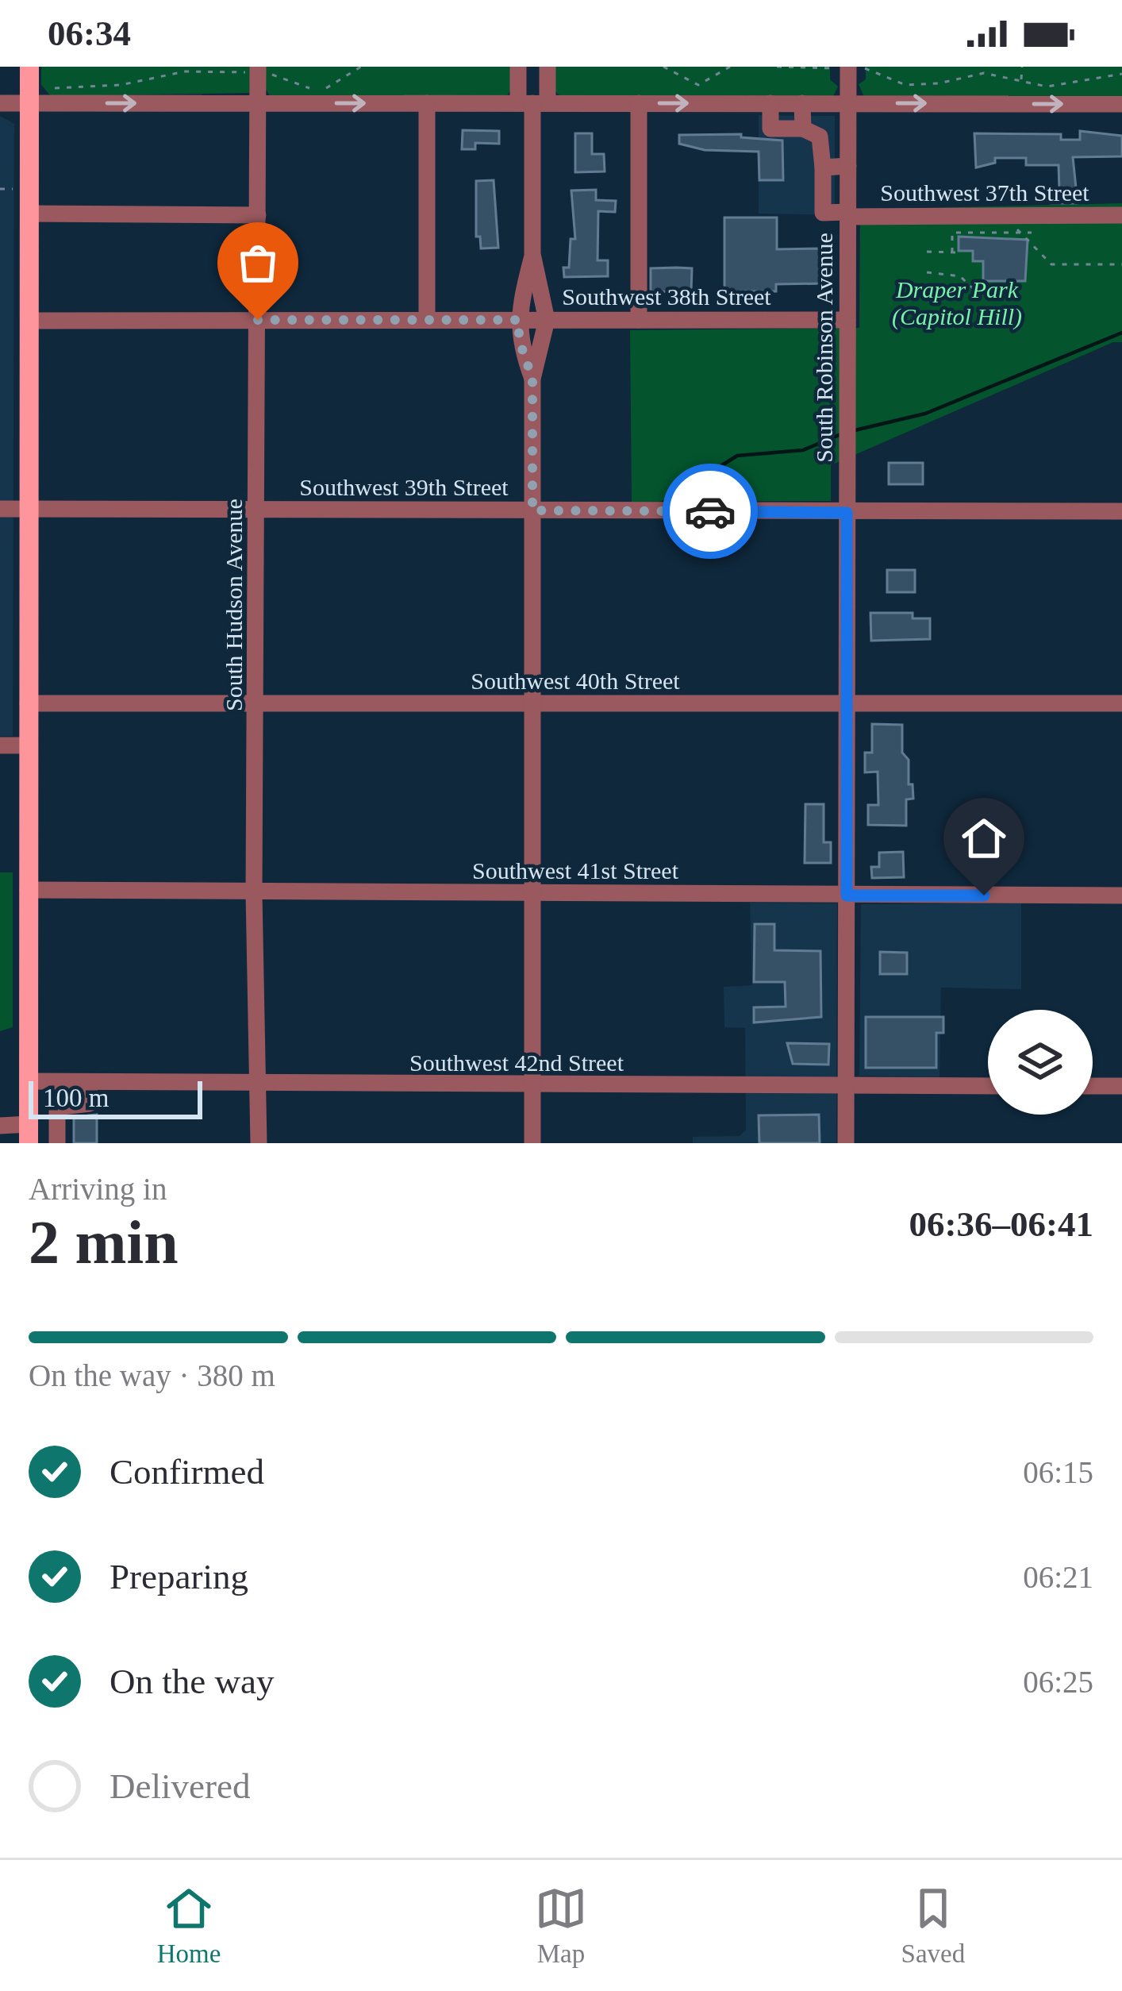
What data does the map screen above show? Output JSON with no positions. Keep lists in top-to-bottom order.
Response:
{
  "streets": {
    "street": [
      "Southwest 37th Street",
      "Southwest 38th Street",
      "South Robinson Avenue",
      "Southwest 39th Street",
      "South Hudson Avenue",
      "Southwest 40th Street",
      "Southwest 41st Street",
      "Southwest 42nd Street"
    ]
  },
  "crossings": [
    ["Southwest 37th Street", "South Robinson Avenue"],
    ["Southwest 38th Street", "South Robinson Avenue"],
    ["Southwest 38th Street", "South Hudson Avenue"],
    ["South Robinson Avenue", "Southwest 39th Street"],
    ["South Robinson Avenue", "Southwest 40th Street"],
    ["South Robinson Avenue", "Southwest 41st Street"],
    ["South Robinson Avenue", "Southwest 42nd Street"],
    ["Southwest 39th Street", "South Hudson Avenue"],
    ["South Hudson Avenue", "Southwest 40th Street"],
    ["South Hudson Avenue", "Southwest 41st Street"],
    ["South Hudson Avenue", "Southwest 42nd Street"]
  ],
  "parks": ["Draper Park (Capitol Hill)"],
  "scale_bar": "100 m",
  "page": {
    "status": "06:34",
    "scale": "100 m",
    "heading": ["2 min", "Arriving in", "06:36–06:41"],
    "bar": "On the way · 380 m",
    "list": [
      ["Confirmed", "06:15"],
      ["Preparing", "06:21"],
      ["On the way", "06:25"],
      "Delivered"
    ],
    "tabs": ["Home", "Map", "Saved"]
  }
}
